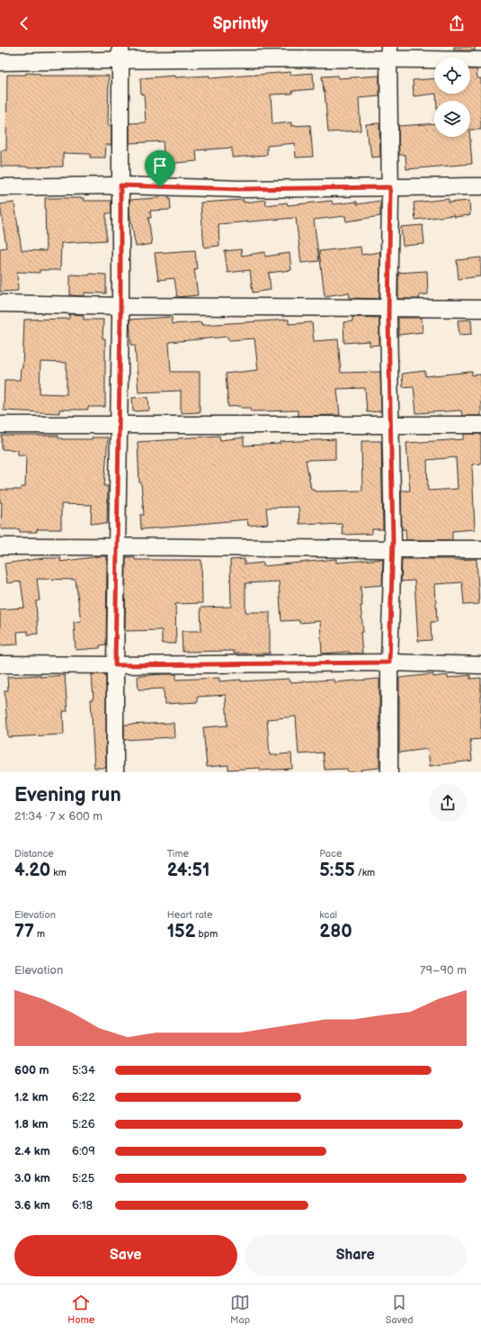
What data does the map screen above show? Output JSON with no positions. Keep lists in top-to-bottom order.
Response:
{
  "page": {
    "header": "Sprintly",
    "heading": ["Evening run", "21:34 · 7 × 600 m"],
    "stats": [
      ["Distance", "4.20 km"],
      ["Time", "24:51"],
      ["Pace", "5:55 /km"],
      ["Elevation", "77 m"],
      ["Heart rate", "152 bpm"],
      ["kcal", "280"]
    ],
    "chart": ["Elevation", "79–90 m"],
    "list": [
      {
        "name": "600 m",
        "note": "5:34"
      },
      {
        "name": "1.2 km",
        "note": "6:22"
      },
      {
        "name": "1.8 km",
        "note": "5:26"
      },
      {
        "name": "2.4 km",
        "note": "6:09"
      },
      {
        "name": "3.0 km",
        "note": "5:25"
      },
      {
        "name": "3.6 km",
        "note": "6:18"
      }
    ],
    "buttons": ["Save", "Share"],
    "tabs": ["Home", "Map", "Saved"]
  }
}
